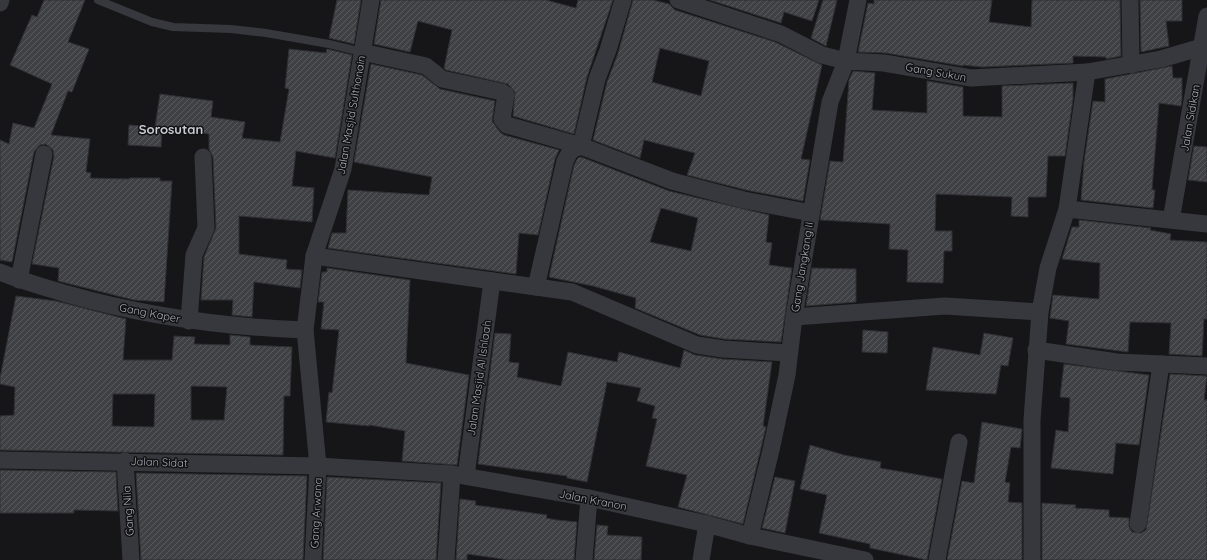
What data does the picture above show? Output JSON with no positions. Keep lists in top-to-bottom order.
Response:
{
  "streets": {
    "street": [
      "Gang Sukun",
      "Jalan Masjid Sulthonain",
      "Jalan Sidikan",
      "Gang Jangkang II",
      "Gang Kaper",
      "Jalan Masjid Al Ishlaah",
      "Jalan Sidat",
      "Jalan Kranon",
      "Gang Nila",
      "Gang Arwana"
    ]
  },
  "crossings": [
    ["Gang Sukun", "Jalan Sidikan"],
    ["Gang Sukun", "Gang Jangkang II"],
    ["Jalan Masjid Sulthonain", "Gang Kaper"],
    ["Jalan Masjid Sulthonain", "Jalan Sidat"],
    ["Jalan Masjid Sulthonain", "Jalan Kranon"],
    ["Jalan Masjid Sulthonain", "Gang Arwana"],
    ["Gang Jangkang II", "Jalan Kranon"],
    ["Jalan Masjid Al Ishlaah", "Jalan Kranon"],
    ["Jalan Sidat", "Jalan Kranon"],
    ["Jalan Sidat", "Gang Nila"],
    ["Jalan Sidat", "Gang Arwana"],
    ["Jalan Kranon", "Gang Arwana"]
  ],
  "districts": ["Sorosutan"]
}
